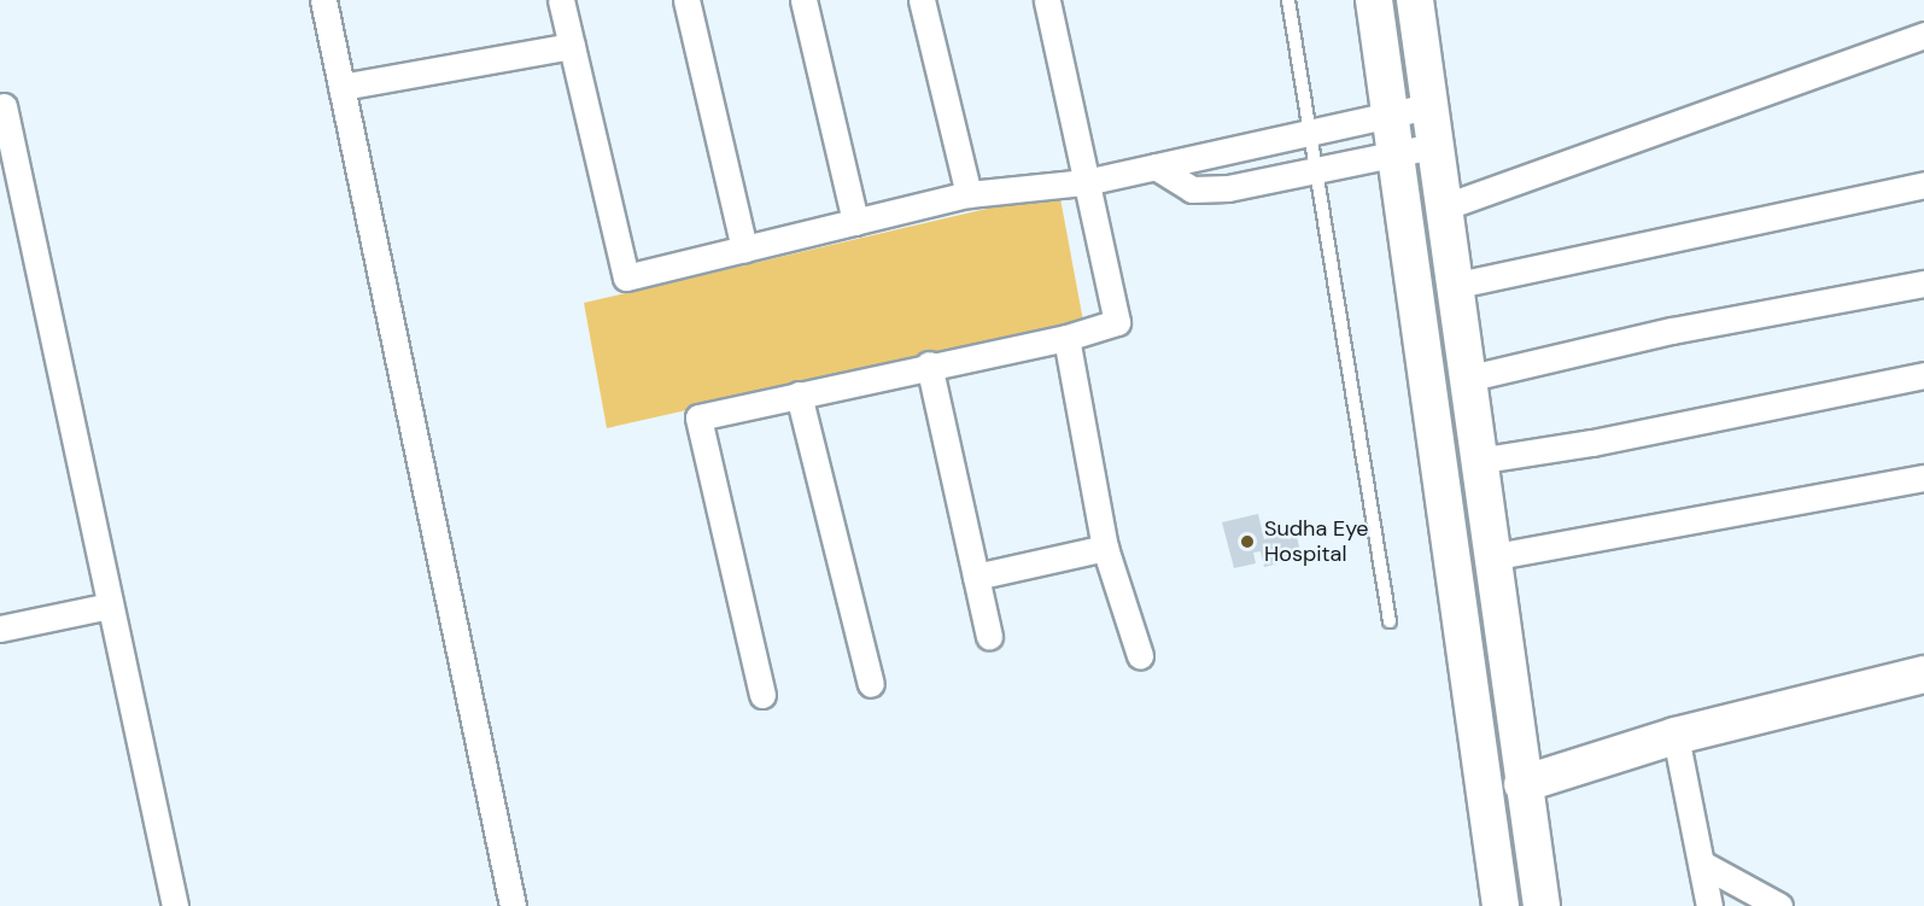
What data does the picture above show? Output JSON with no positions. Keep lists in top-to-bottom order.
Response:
{
  "places": ["Sudha Eye Hospital"]
}
